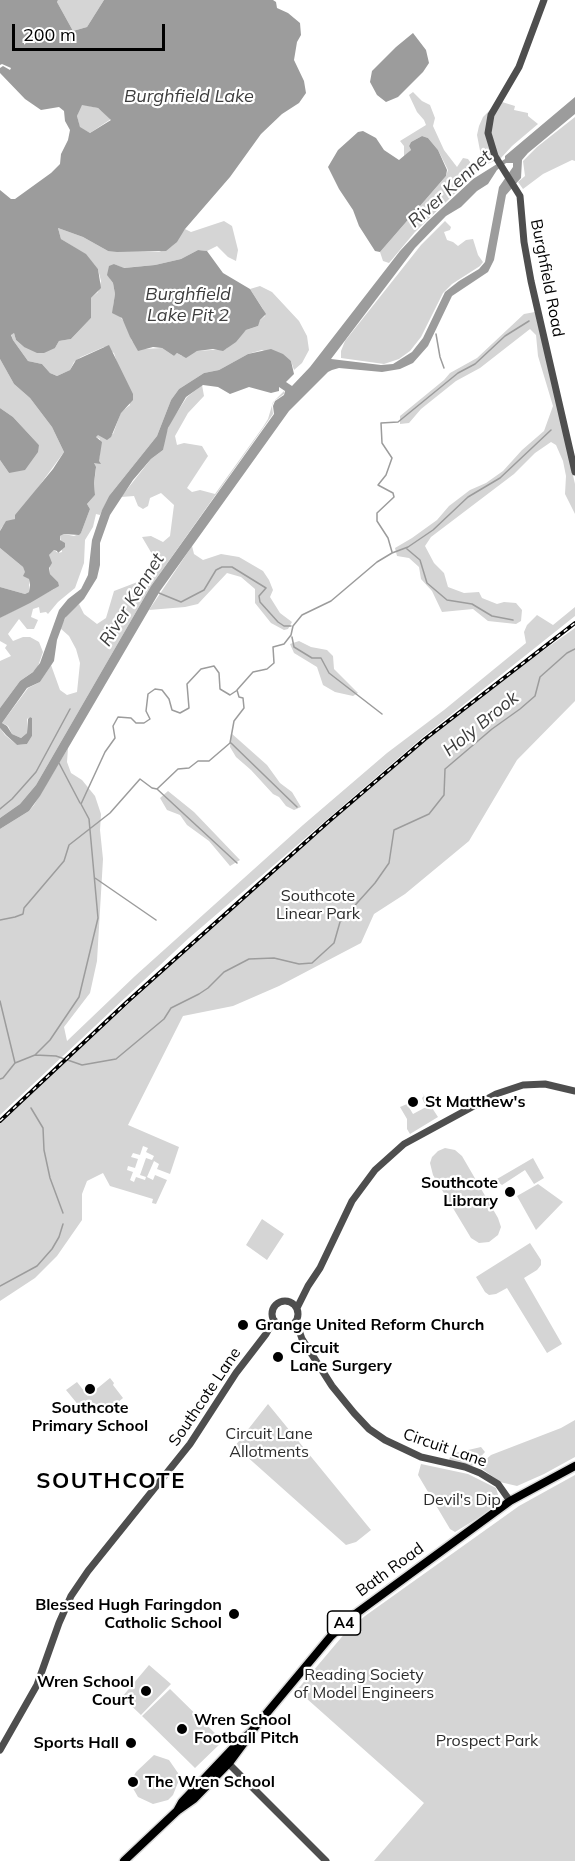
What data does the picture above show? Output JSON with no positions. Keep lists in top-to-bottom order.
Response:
{
  "streets": {
    "main road": ["Bath Road", "A4"],
    "street": ["Burghfield Road", "Southcote Lane", "Circuit Lane"]
  },
  "crossings": [
    ["Southcote Lane", "Circuit Lane"],
    ["Circuit Lane", "Bath Road"]
  ],
  "districts": ["SOUTHCOTE"],
  "water": [
    "Burghfield Lake",
    "River Kennet",
    "Burghfield Lake Pit 2",
    "Holy Brook"
  ],
  "parks": [
    "Southcote Linear Park",
    "Circuit Lane Allotments",
    "Devil's Dip",
    "Reading Society of Model Engineers",
    "Prospect Park"
  ],
  "places": [
    "St Matthew's",
    "Southcote Library",
    "Grange United Reform Church",
    "Circuit Lane Surgery",
    "Southcote Primary School",
    "Blessed Hugh Faringdon Catholic School",
    "Wren School Court",
    "Wren School Football Pitch",
    "Sports Hall",
    "The Wren School"
  ],
  "scale_bar": "200 m"
}
